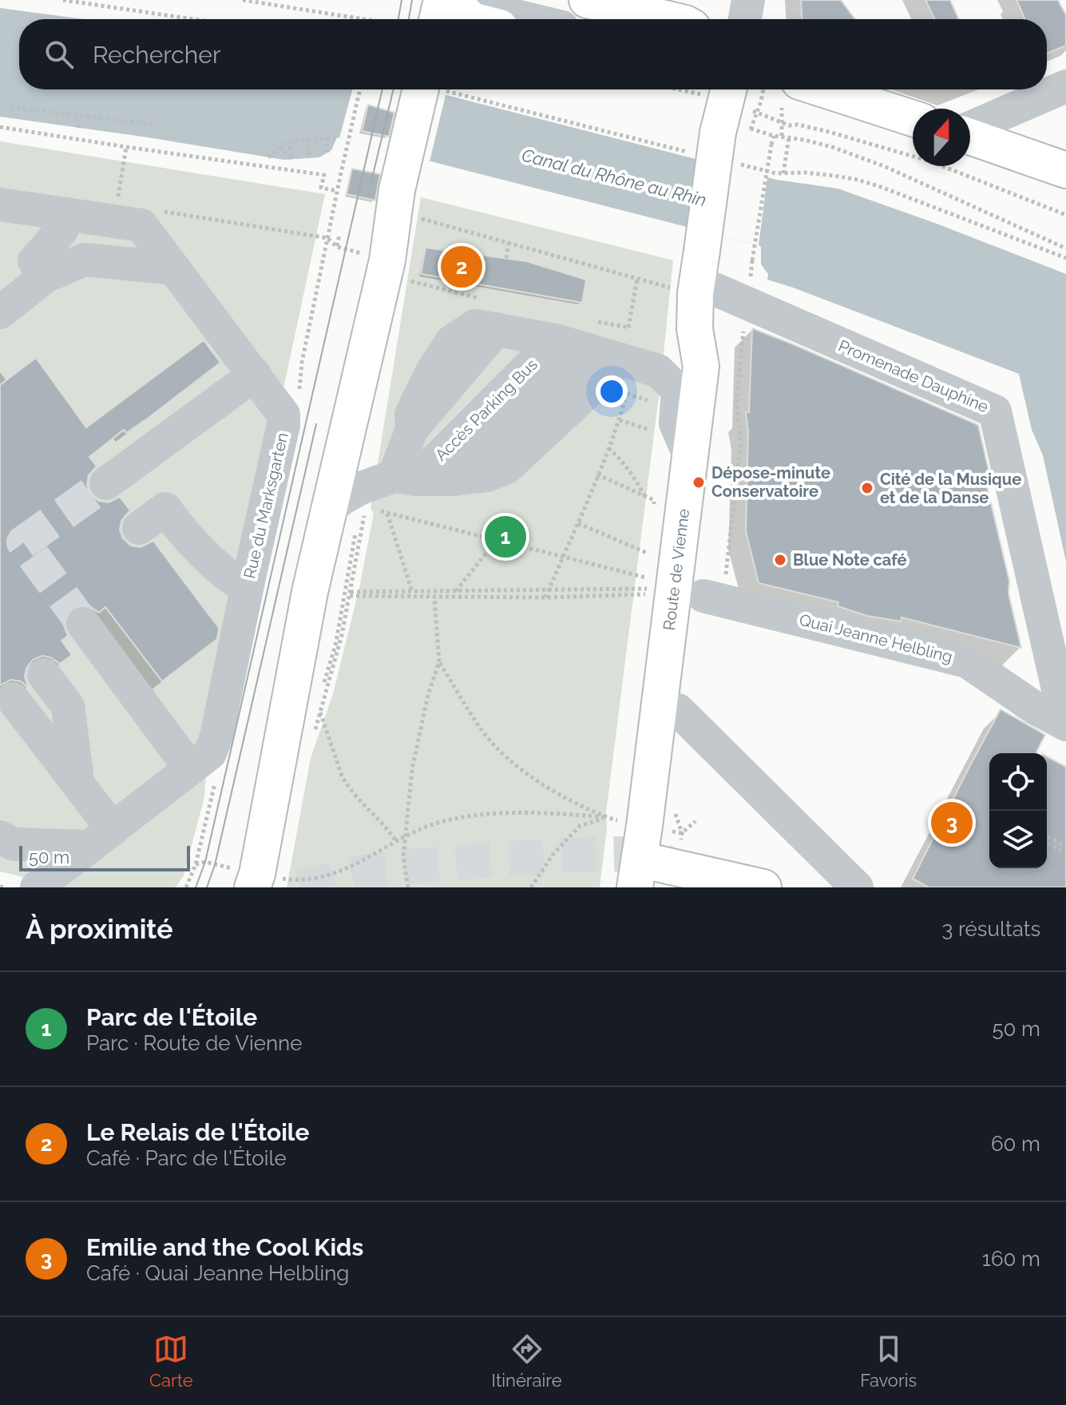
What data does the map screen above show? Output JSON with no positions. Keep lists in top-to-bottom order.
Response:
{
  "streets": {
    "main road": ["Route de Vienne"],
    "street": [
      "Promenade Dauphine",
      "Accès Parking Bus",
      "Rue du Marksgarten",
      "Quai Jeanne Helbling"
    ]
  },
  "crossings": [
    ["Promenade Dauphine", "Route de Vienne"],
    ["Promenade Dauphine", "Quai Jeanne Helbling"],
    ["Accès Parking Bus", "Route de Vienne"],
    ["Route de Vienne", "Quai Jeanne Helbling"]
  ],
  "water": ["Canal du Rhône au Rhin"],
  "places": ["Dépose-minute Conservatoire", "Cité de la Musique et de la Danse", "Blue Note café"],
  "scale_bar": "50 m",
  "north": "top",
  "page": {
    "search": "Rechercher",
    "pins": ["2", "1", "3"],
    "scale": "50 m",
    "heading": ["À proximité", "3 résultats"],
    "list": [
      {
        "mark": "1",
        "name": "Parc de l'Étoile",
        "note": "Parc · Route de Vienne",
        "value": "50 m"
      },
      {
        "mark": "2",
        "name": "Le Relais de l'Étoile",
        "note": "Café · Parc de l'Étoile",
        "value": "60 m"
      },
      {
        "mark": "3",
        "name": "Emilie and the Cool Kids",
        "note": "Café · Quai Jeanne Helbling",
        "value": "160 m"
      }
    ],
    "nav": ["Carte", "Itinéraire", "Favoris"]
  }
}
